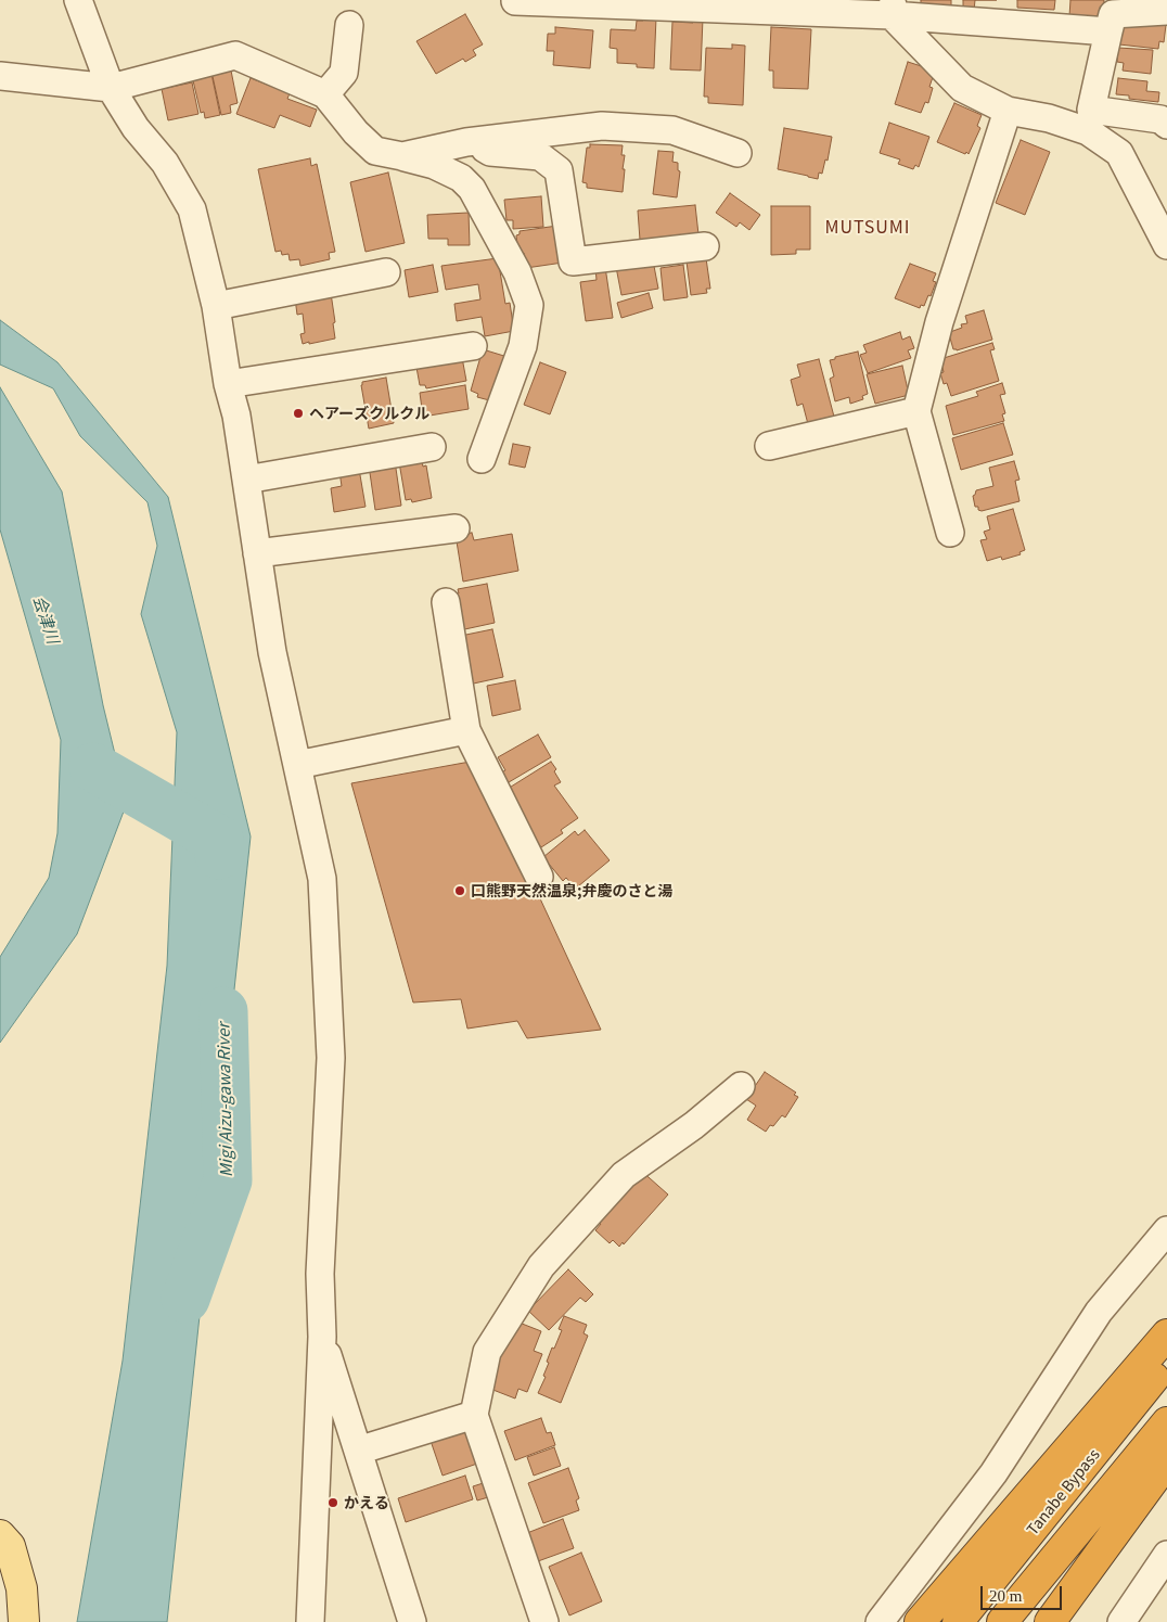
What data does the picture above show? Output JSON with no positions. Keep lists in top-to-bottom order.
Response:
{
  "streets": {
    "highway": ["Tanabe Bypass"]
  },
  "districts": ["MUTSUMI"],
  "water": ["会津川", "Migi Aizu-gawa River"],
  "places": ["ヘアーズクルクル", "口熊野天然温泉;弁慶のさと湯", "かえる"],
  "scale_bar": "20 m"
}
